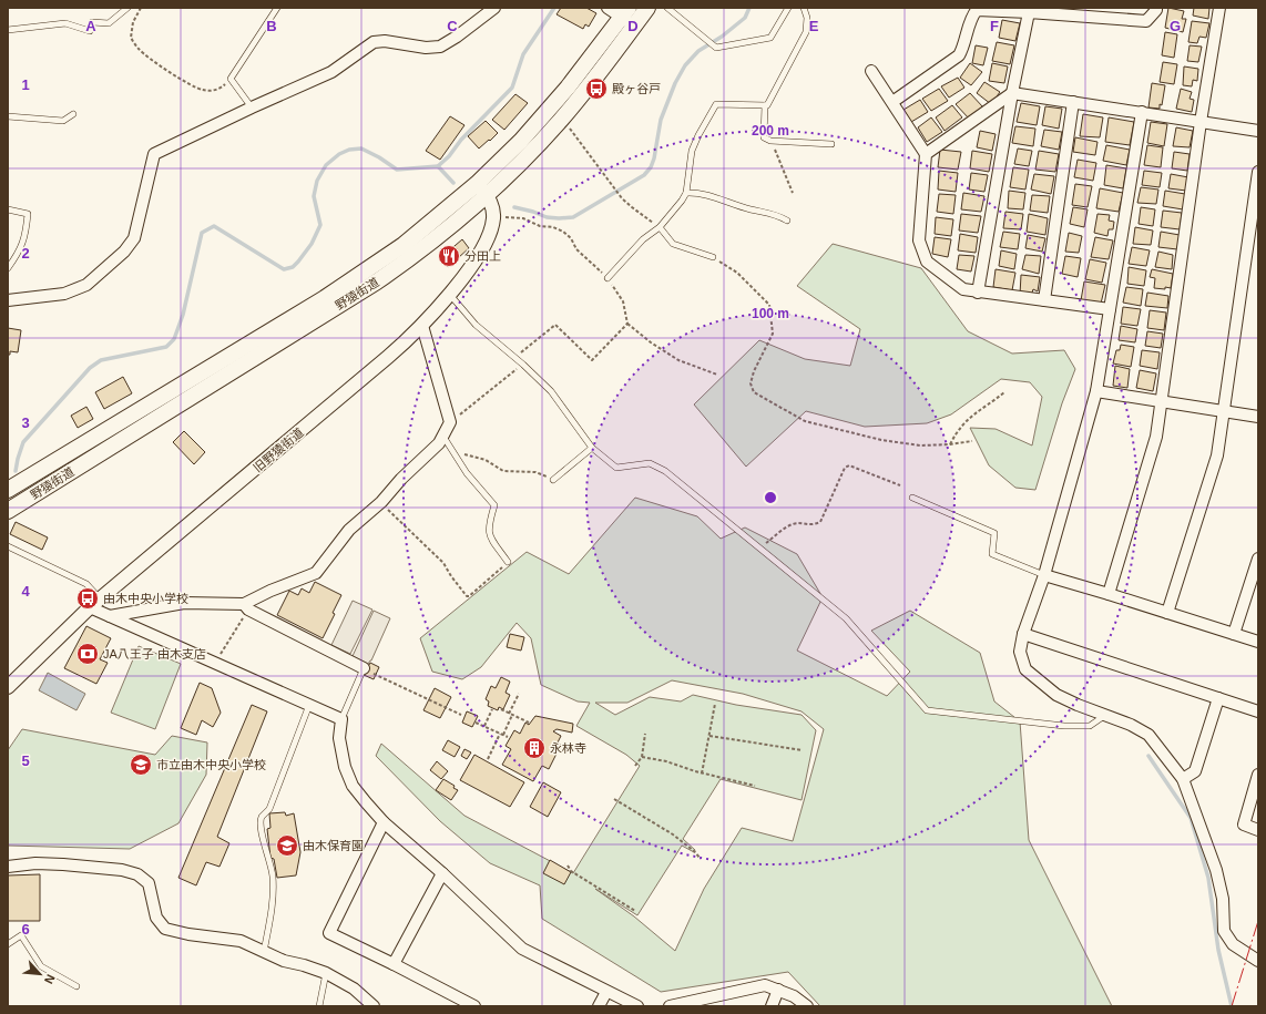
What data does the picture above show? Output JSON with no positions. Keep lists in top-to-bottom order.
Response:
{
  "streets": {
    "main road": ["野猿街道"],
    "street": ["旧野猿街道"]
  },
  "crossings": [
    ["野猿街道", "旧野猿街道"]
  ],
  "places": {
    "bus stop": ["殿ヶ谷戸", "由木中央小学校"],
    "restaurant": ["分田上"],
    "bank": ["JA八王子 由木支店"],
    "building": ["永林寺"],
    "school or university": ["市立由木中央小学校", "由木保育園"]
  },
  "north": "bottom right",
  "grid": {
    "columns": [
      "A",
      "B",
      "C",
      "D",
      "E",
      "F",
      "G"
    ],
    "rows": [
      "1",
      "2",
      "3",
      "4",
      "5",
      "6"
    ]
  },
  "rings": ["200 m", "100 m"]
}
